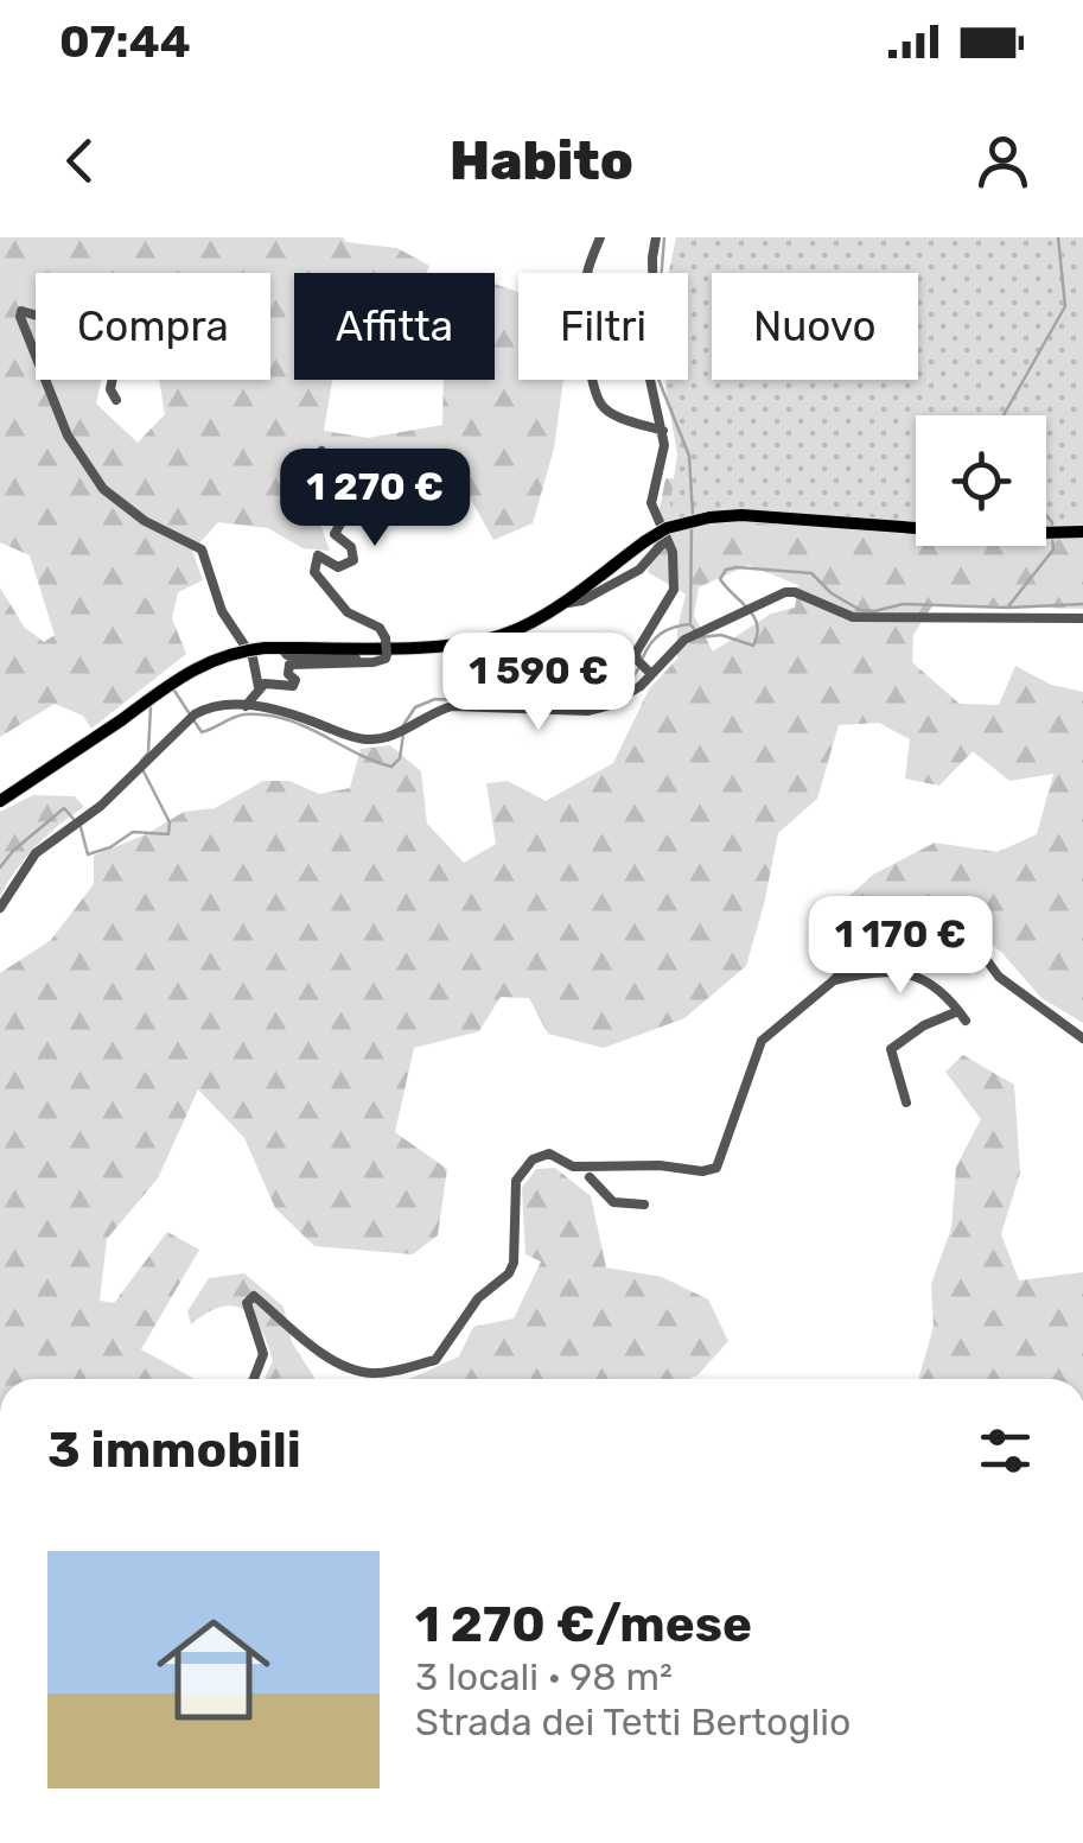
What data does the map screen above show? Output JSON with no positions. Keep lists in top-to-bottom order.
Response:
{
  "page": {
    "status": "07:44",
    "header": "Habito",
    "chip": [
      "Compra",
      "Affitta",
      "Filtri",
      "Nuovo"
    ],
    "price": ["1 270 €", "1 590 €", "1 170 €"],
    "heading": "3 immobili",
    "list": [
      {
        "name": "1 270 €/mese",
        "note": "3 locali · 98 m² · Strada dei Tetti Bertoglio"
      }
    ]
  }
}
